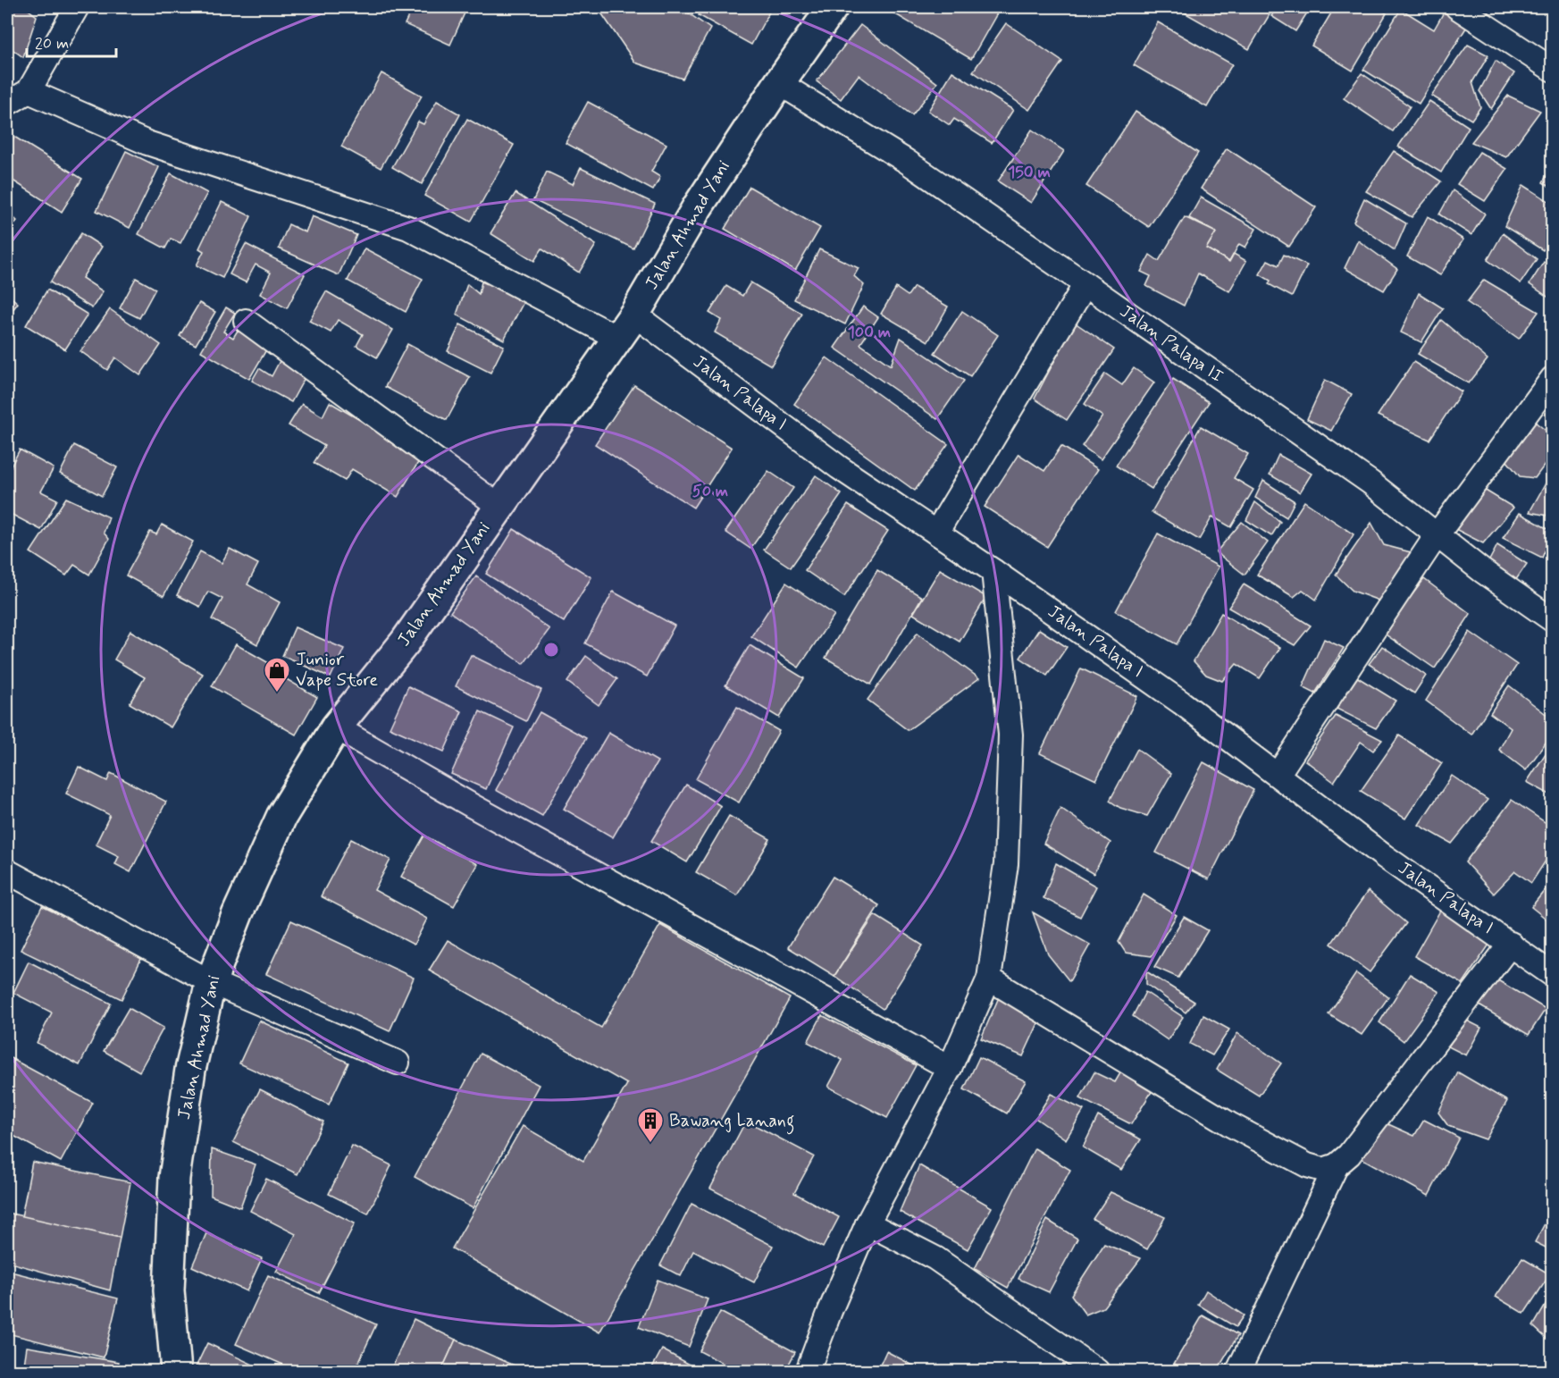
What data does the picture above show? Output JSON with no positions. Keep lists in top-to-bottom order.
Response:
{
  "streets": {
    "main road": ["Jalan Ahmad Yani"],
    "street": ["Jalan Palapa II", "Jalan Palapa I"]
  },
  "crossings": [
    ["Jalan Ahmad Yani", "Jalan Palapa II"],
    ["Jalan Ahmad Yani", "Jalan Palapa I"]
  ],
  "places": {
    "shop": ["Junior Vape Store"],
    "building": ["Bawang Lanang"]
  },
  "scale_bar": "20 m",
  "rings": ["150 m", "100 m", "50 m"]
}
